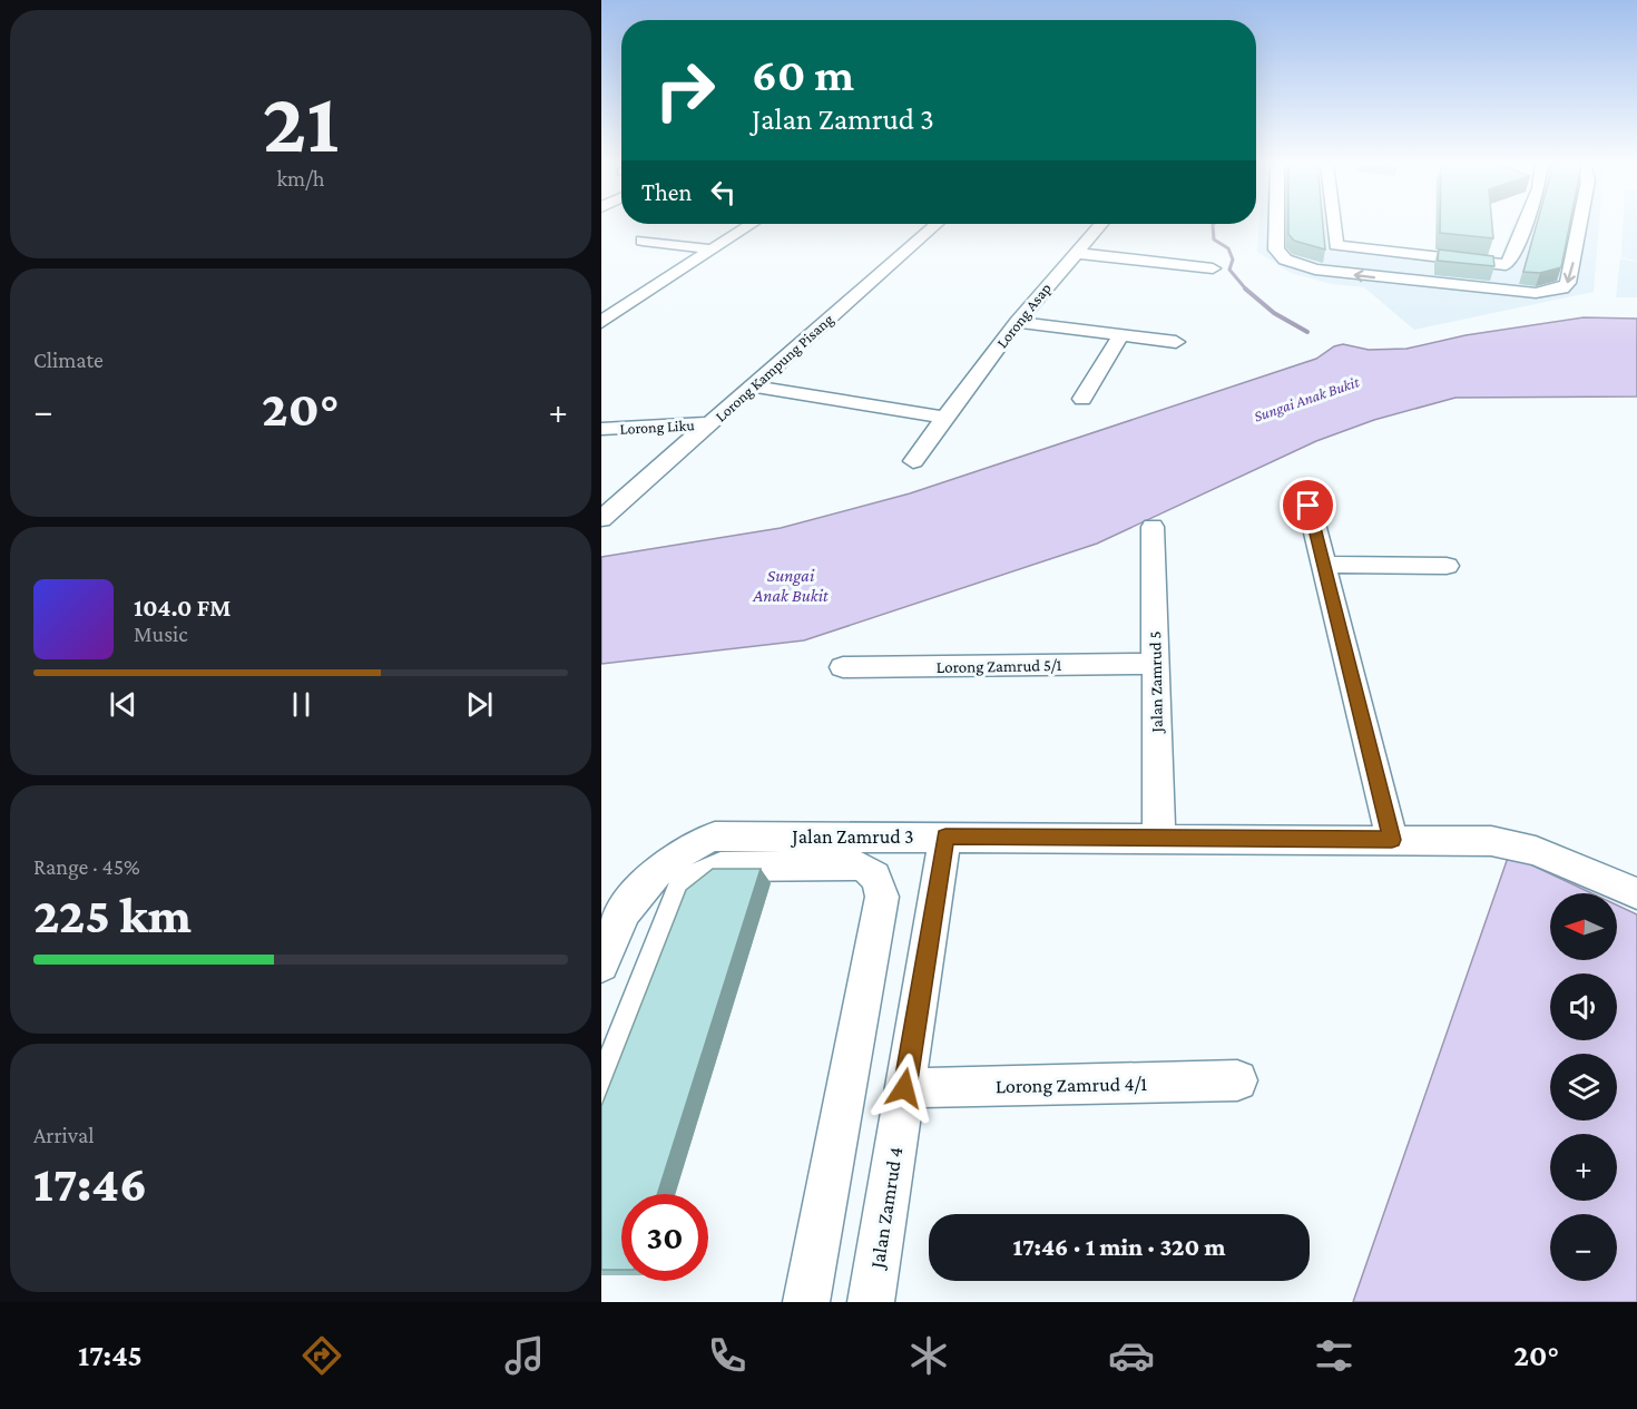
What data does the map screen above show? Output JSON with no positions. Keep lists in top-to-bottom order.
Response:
{
  "streets": {
    "street": [
      "Lorong Asap",
      "Lorong Kampung Pisang",
      "Lorong Liku",
      "Lorong Zamrud 5/1",
      "Jalan Zamrud 5",
      "Jalan Zamrud 3",
      "Lorong Zamrud 4/1",
      "Jalan Zamrud 4"
    ]
  },
  "crossings": [
    ["Lorong Kampung Pisang", "Lorong Liku"],
    ["Lorong Zamrud 5/1", "Jalan Zamrud 5"],
    ["Jalan Zamrud 5", "Jalan Zamrud 3"],
    ["Jalan Zamrud 3", "Jalan Zamrud 4"],
    ["Lorong Zamrud 4/1", "Jalan Zamrud 4"]
  ],
  "water": ["Sungai Anak Bukit"],
  "north": "left",
  "page": {
    "tile": [
      ["21", "km/h"],
      "Climate",
      ["Range · 45%", "225 km"],
      ["Arrival", "17:46"]
    ],
    "turn": ["60 m", "Jalan Zamrud 3"],
    "then": "Then",
    "heat": ["−", "20°", "+"],
    "song": ["104.0 FM", "Music"],
    "map_buttons": ["+", "−"],
    "limit": "30",
    "trip": "17:46 · 1 min · 320 m",
    "tabs": ["17:45", "20°"]
  }
}
